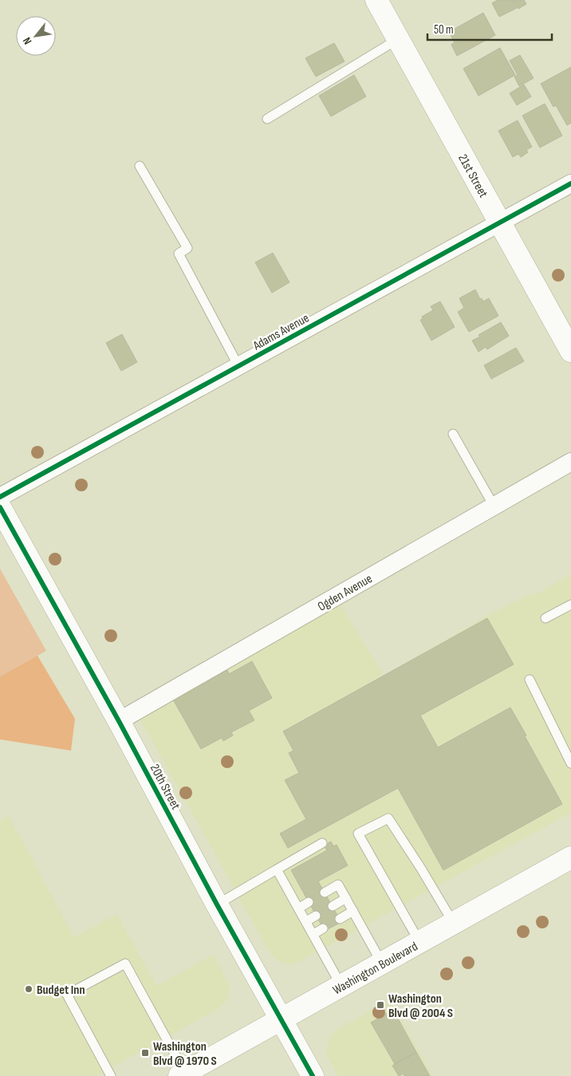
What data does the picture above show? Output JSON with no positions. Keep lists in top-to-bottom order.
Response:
{
  "streets": {
    "main road": ["21st Street", "20th Street", "Washington Boulevard"],
    "street": ["Adams Avenue", "Ogden Avenue"]
  },
  "crossings": [
    ["21st Street", "Adams Avenue"],
    ["Ogden Avenue", "20th Street"],
    ["20th Street", "Washington Boulevard"]
  ],
  "places": {
    "other": ["Budget Inn"],
    "transit": ["Washington Blvd @ 2004 S", "Washington Blvd @ 1970 S"]
  },
  "scale_bar": "50 m",
  "north": "bottom left"
}
